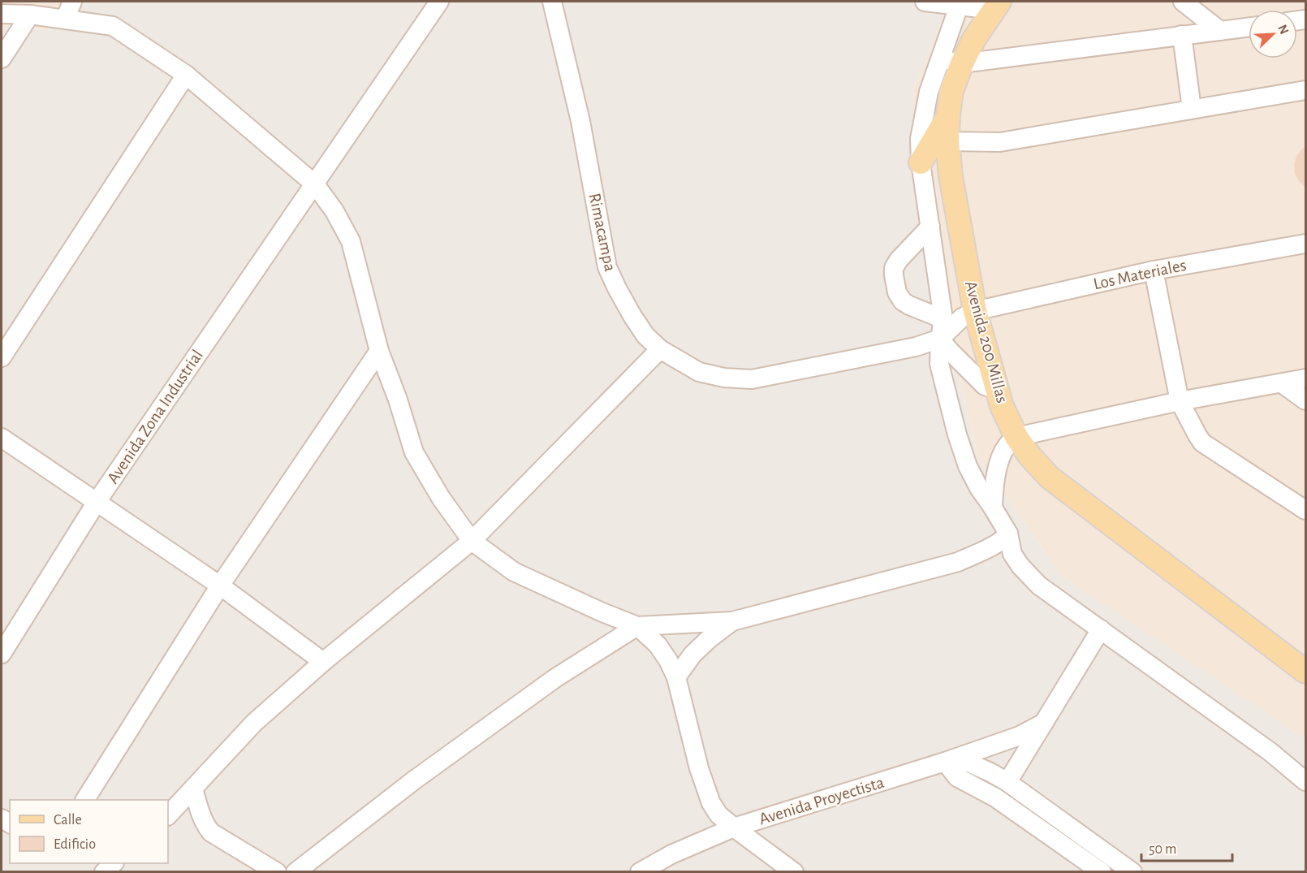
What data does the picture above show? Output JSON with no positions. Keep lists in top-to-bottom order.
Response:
{
  "streets": {
    "main road": ["Avenida 200 Millas"],
    "street": [
      "Rimacampa",
      "Los Materiales",
      "Avenida Zona Industrial",
      "Avenida Proyectista"
    ]
  },
  "crossings": [
    ["Rimacampa", "Los Materiales"],
    ["Rimacampa", "Avenida 200 Millas"],
    ["Los Materiales", "Avenida 200 Millas"]
  ],
  "legend": ["Calle", "Edificio"],
  "scale_bar": "50 m",
  "north": "top right"
}
